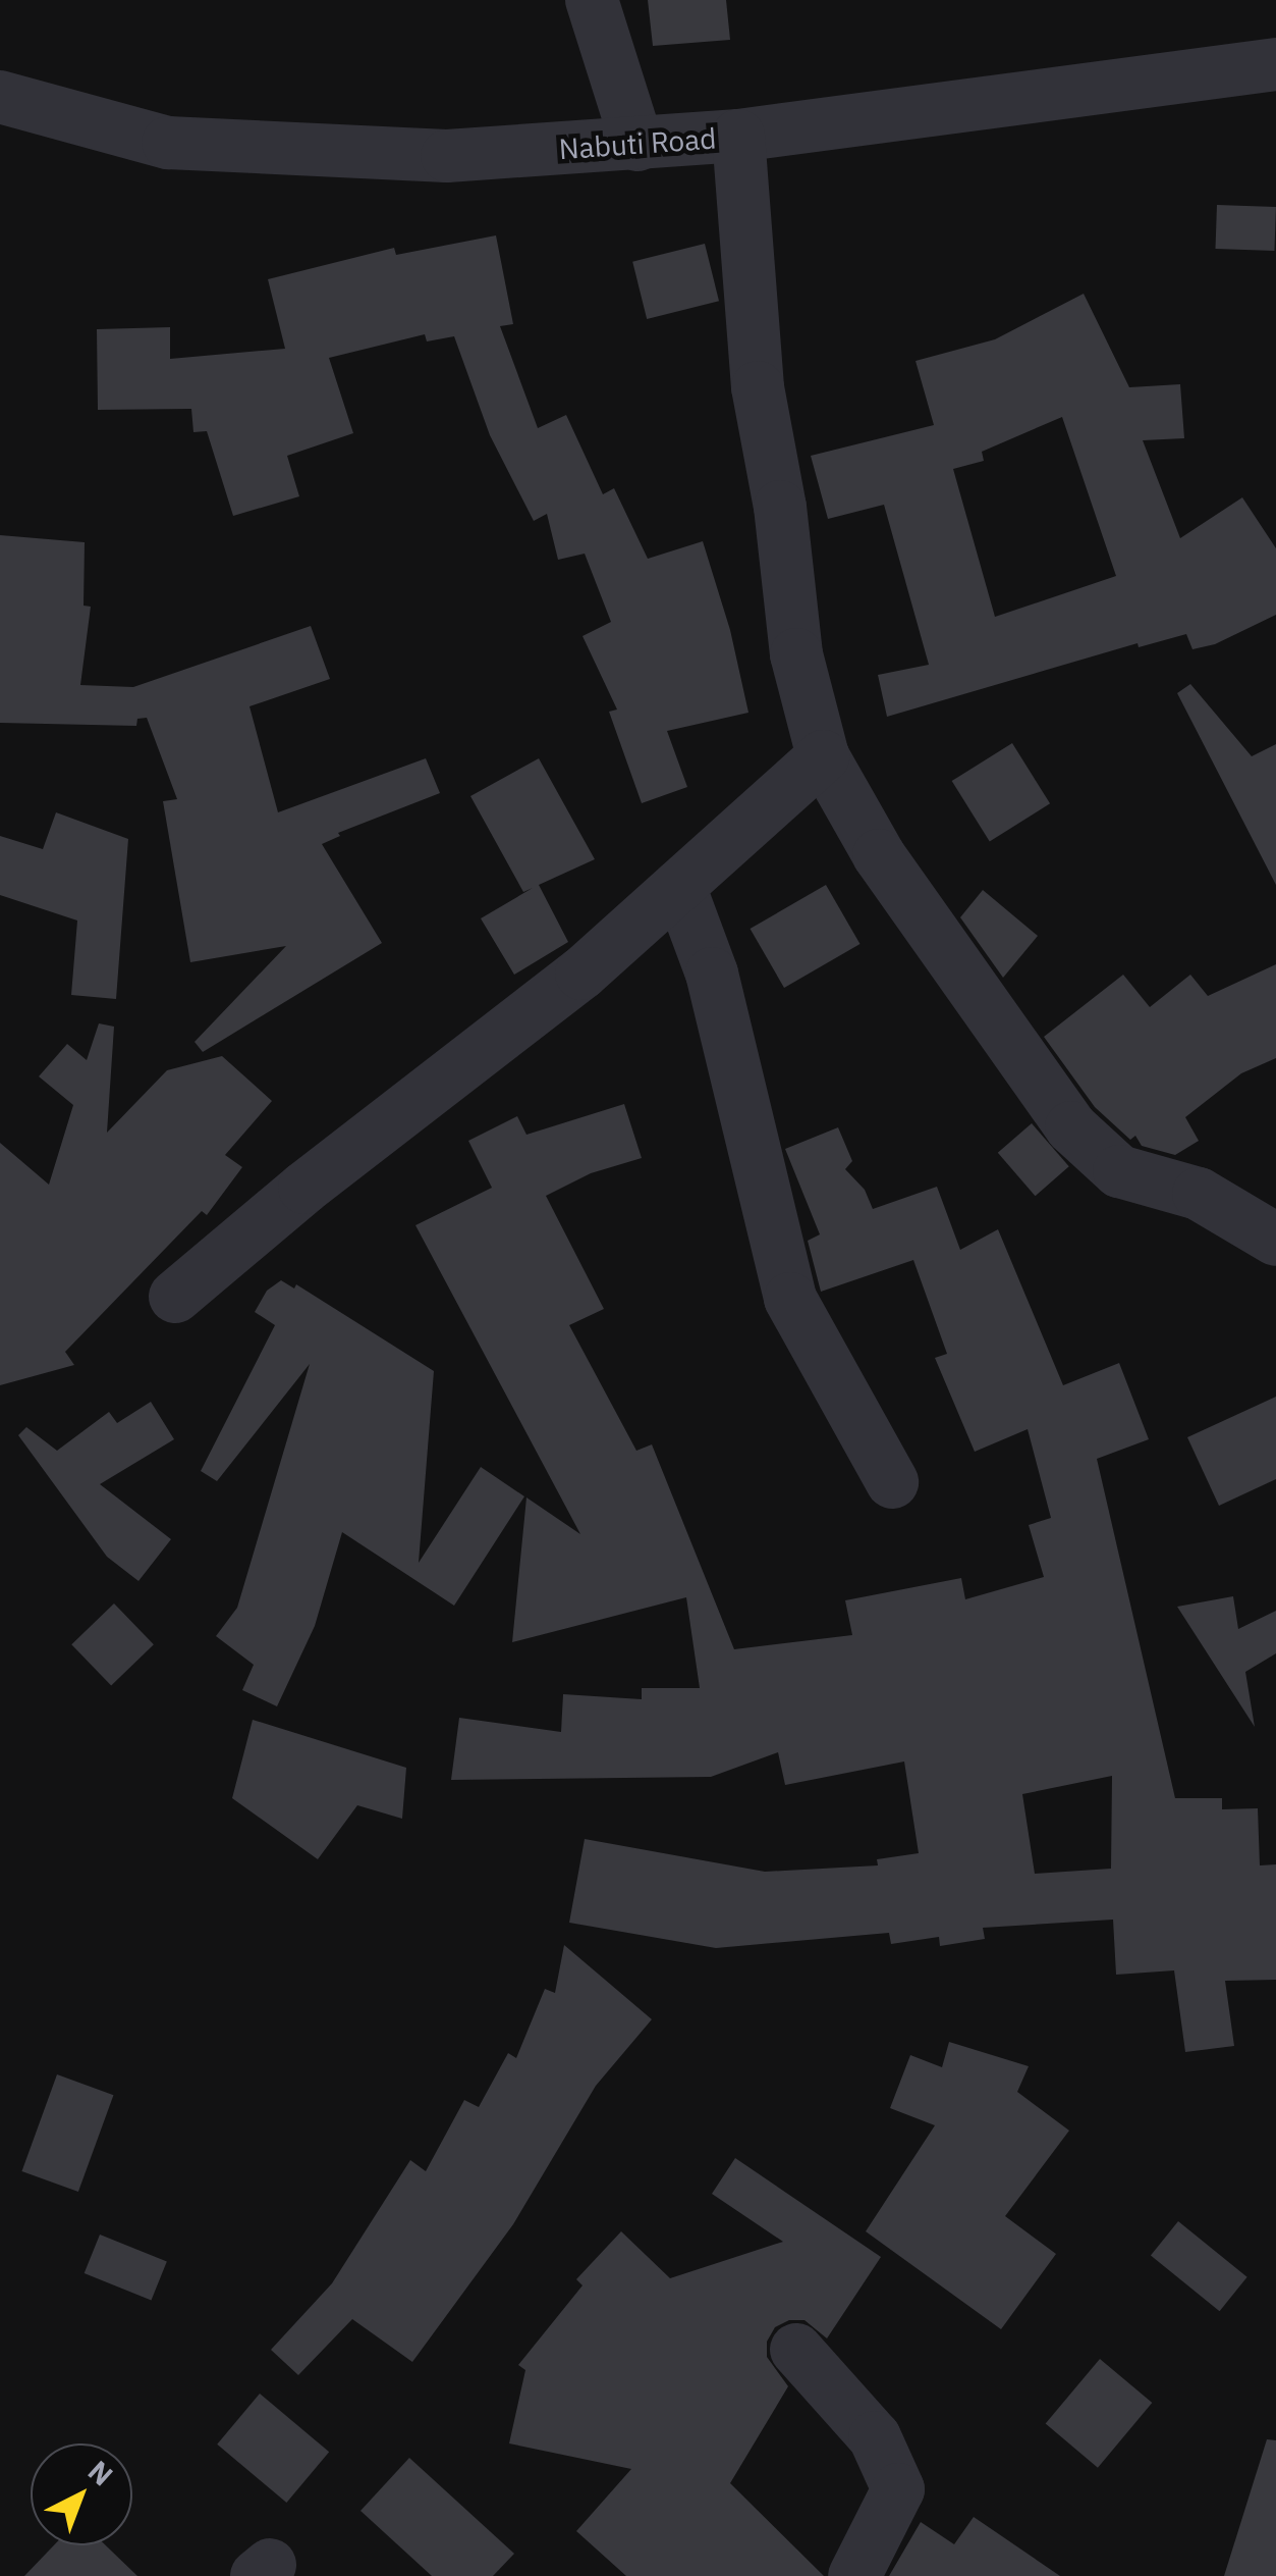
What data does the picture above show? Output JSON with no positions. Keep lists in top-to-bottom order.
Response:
{
  "streets": {
    "street": ["Nabuti Road"]
  },
  "north": "top right"
}
